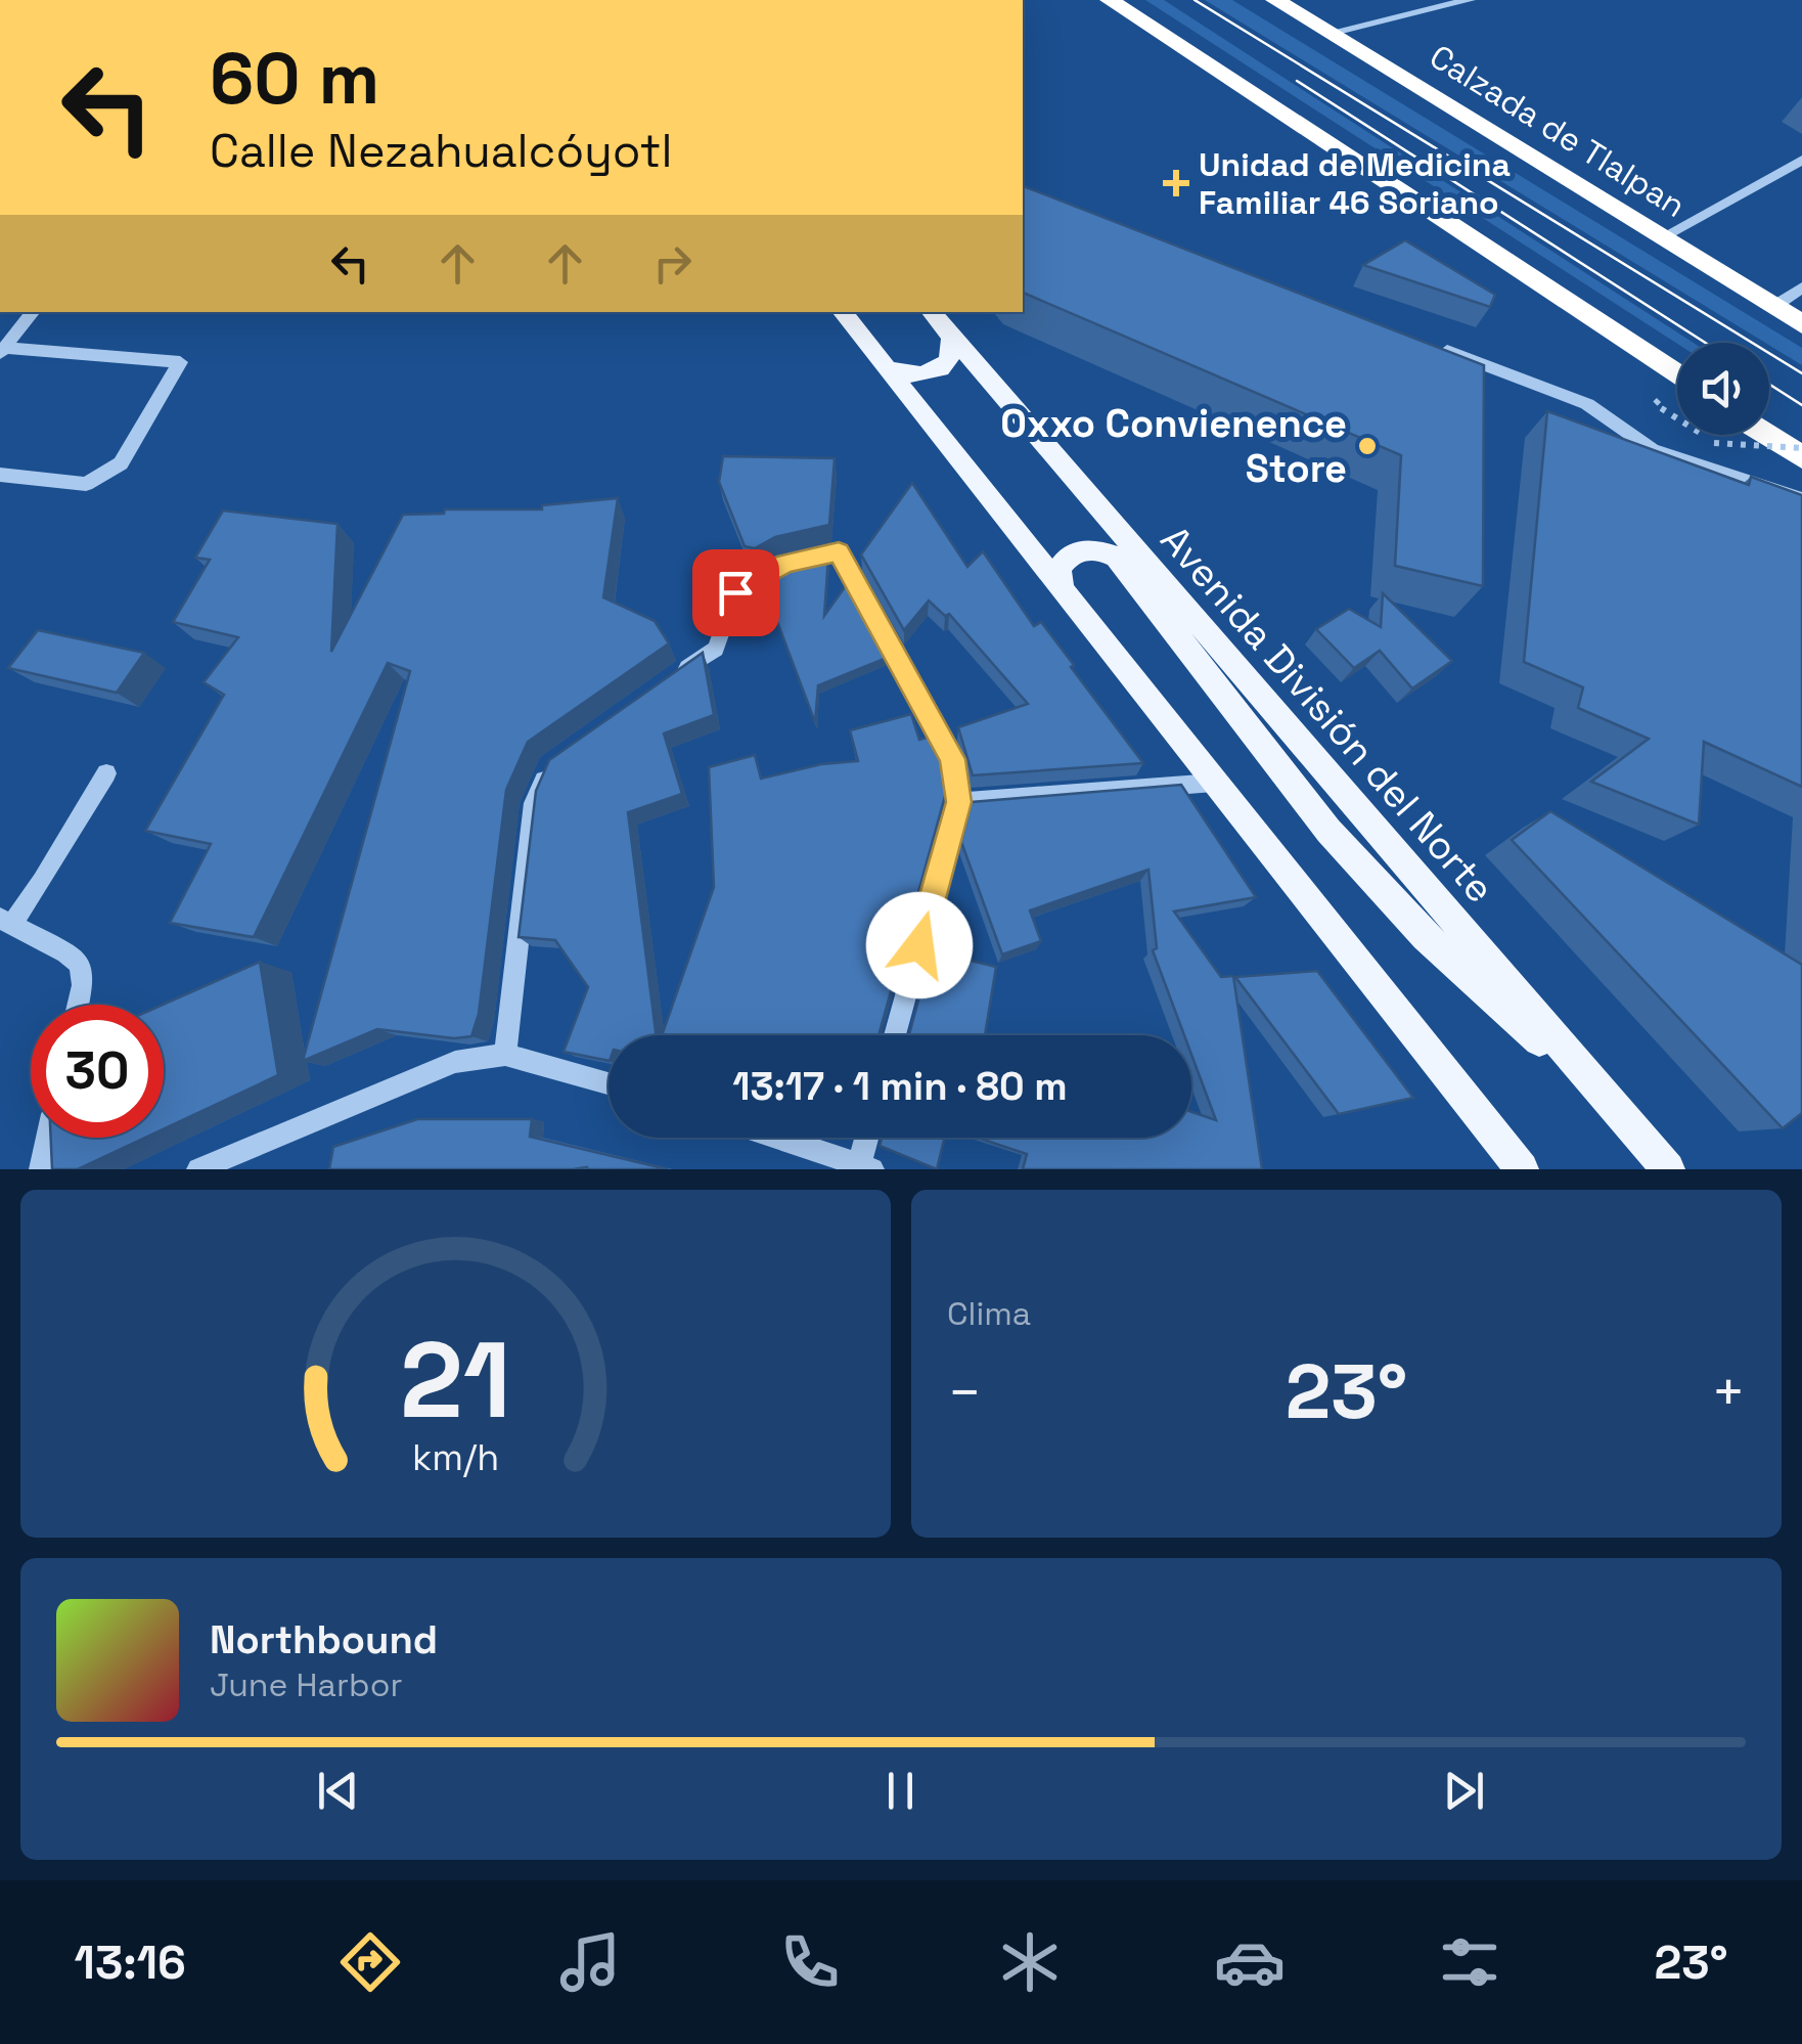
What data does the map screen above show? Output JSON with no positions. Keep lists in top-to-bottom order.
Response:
{
  "streets": {
    "highway": ["Calzada de Tlalpan"],
    "main road": ["Avenida División del Norte"]
  },
  "places": {
    "health": ["Unidad de Medicina Familiar 46 Soriano"],
    "other": ["Oxxo Convienence Store"]
  },
  "page": {
    "turn": ["60 m", "Calle Nezahualcóyotl"],
    "limit": "30",
    "trip": "13:17 · 1 min · 80 m",
    "tile": "Clima",
    "heat": ["−", "23°", "+"],
    "song": ["Northbound", "June Harbor"],
    "tabs": ["13:16", "23°"],
    "gauge": ["21", "km/h"]
  }
}
